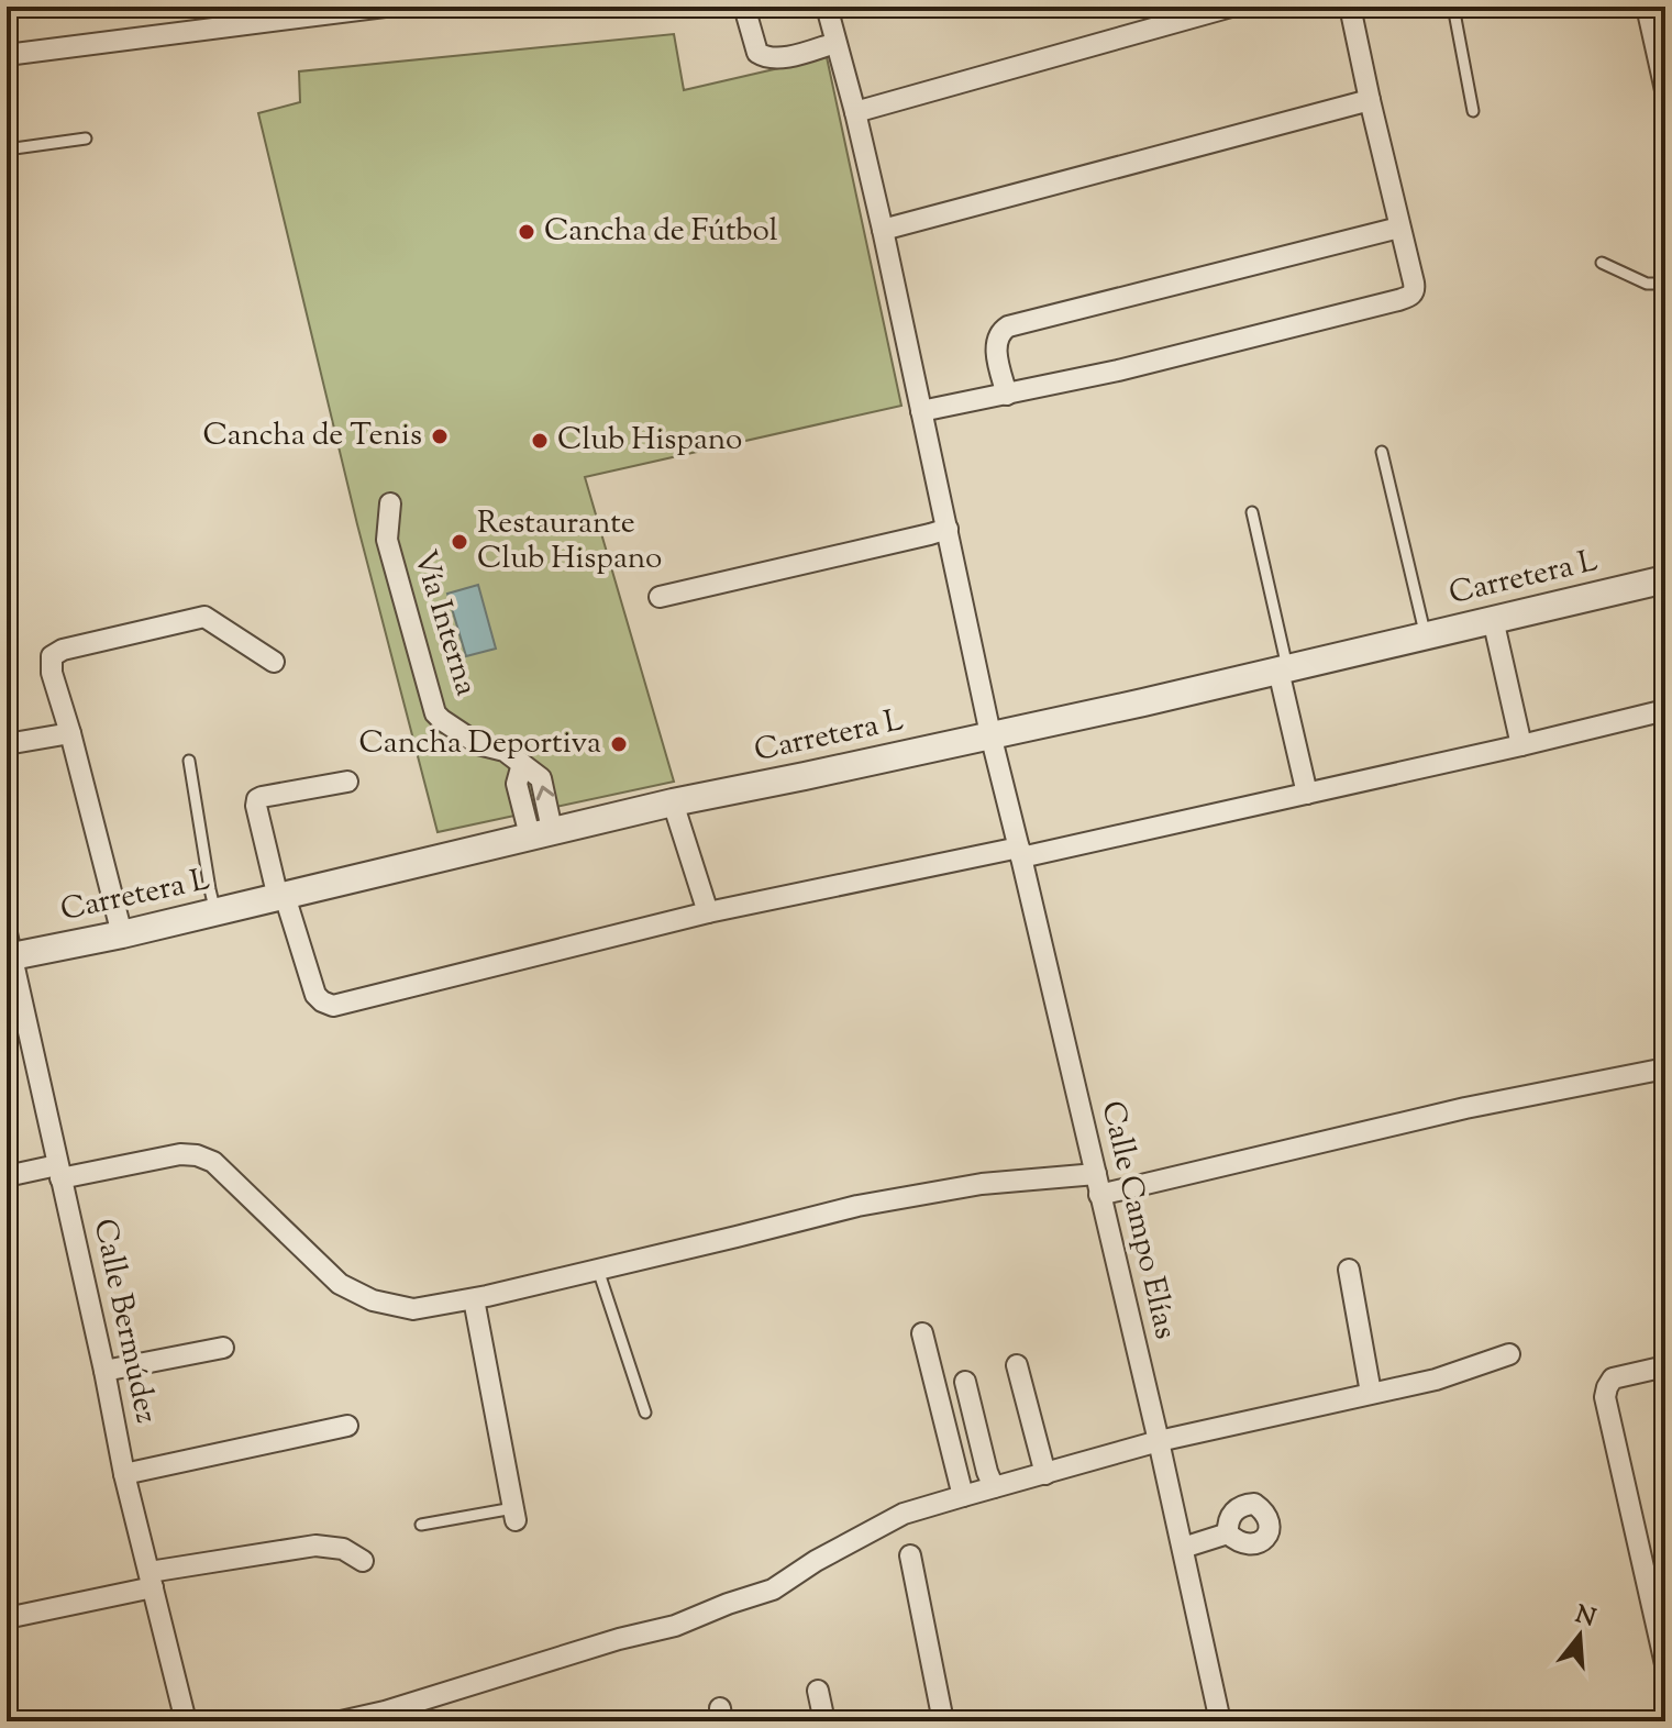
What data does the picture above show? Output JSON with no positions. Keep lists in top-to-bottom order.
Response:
{
  "streets": {
    "street": [
      "Carretera L",
      "Vía Interna",
      "Calle Campo Elías",
      "Calle Bermúdez"
    ]
  },
  "crossings": [
    ["Carretera L", "Vía Interna"],
    ["Carretera L", "Calle Campo Elías"],
    ["Carretera L", "Calle Bermúdez"]
  ],
  "places": [
    "Cancha de Fútbol",
    "Cancha de Tenis",
    "Club Hispano",
    "Restaurante Club Hispano",
    "Cancha Deportiva"
  ],
  "north": "top"
}
